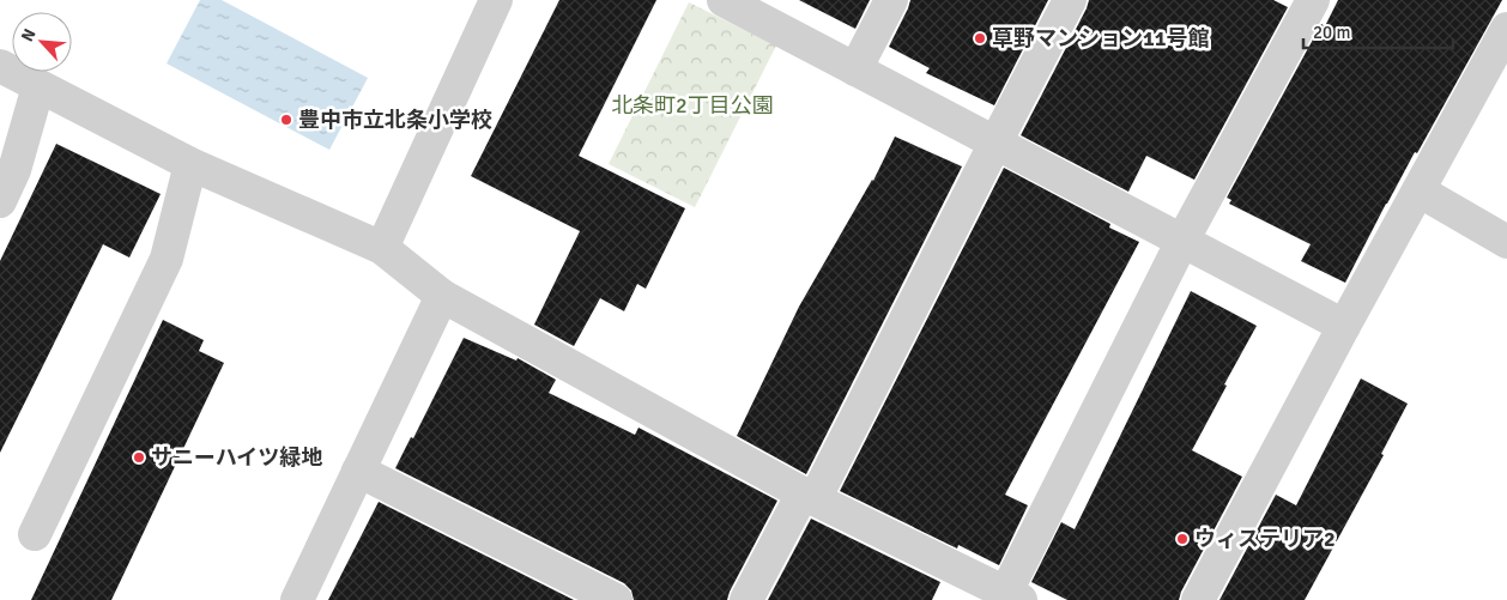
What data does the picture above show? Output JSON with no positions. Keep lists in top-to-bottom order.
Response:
{
  "parks": ["北条町2丁目公園"],
  "places": [
    "草野マンション11号館",
    "豊中市立北条小学校",
    "サニーハイツ緑地",
    "ウィステリア2"
  ],
  "scale_bar": "20 m",
  "north": "top left"
}
